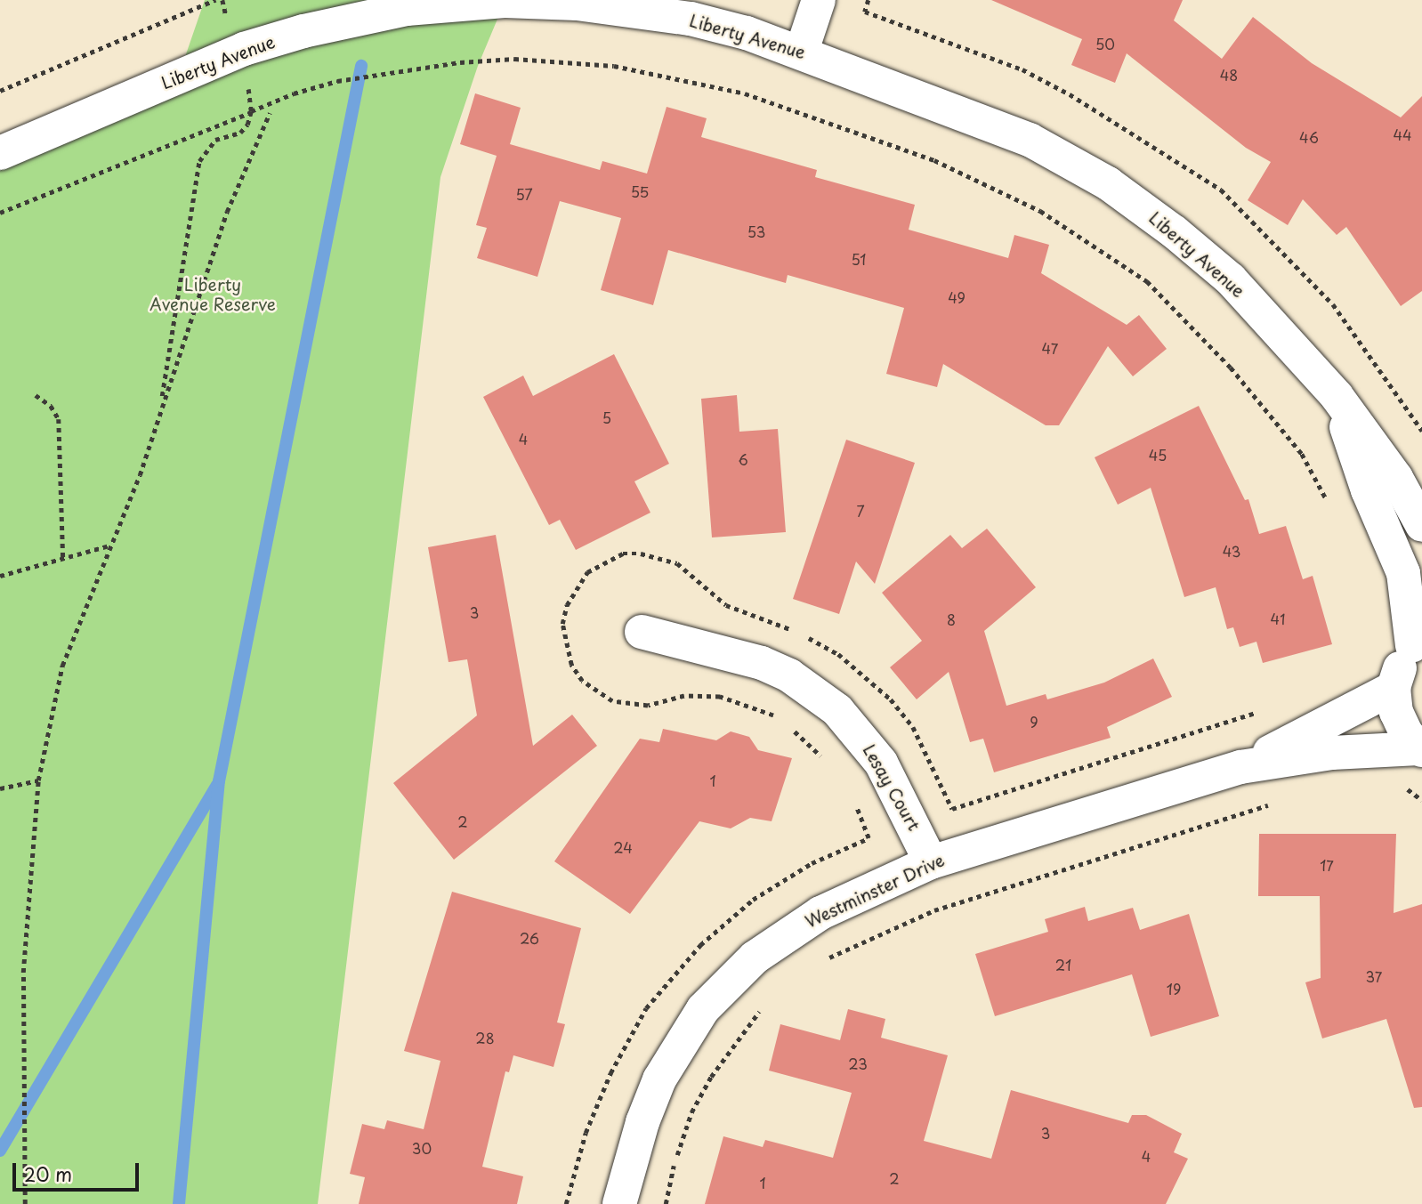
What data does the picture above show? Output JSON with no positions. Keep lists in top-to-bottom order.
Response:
{
  "streets": {
    "street": ["Liberty Avenue", "Lesay Court", "Westminster Drive"]
  },
  "crossings": [
    ["Lesay Court", "Westminster Drive"]
  ],
  "parks": ["Liberty Avenue Reserve"],
  "house_numbers": [
    "50",
    "48",
    "44",
    "46",
    "55",
    "57",
    "53",
    "51",
    "49",
    "47",
    "5",
    "4",
    "45",
    "6",
    "7",
    "43",
    "3",
    "41",
    "8",
    "9",
    "1",
    "2",
    "24",
    "17",
    "26",
    "21",
    "37",
    "19",
    "28",
    "23",
    "3",
    "30",
    "4",
    "2",
    "1"
  ],
  "scale_bar": "20 m"
}
